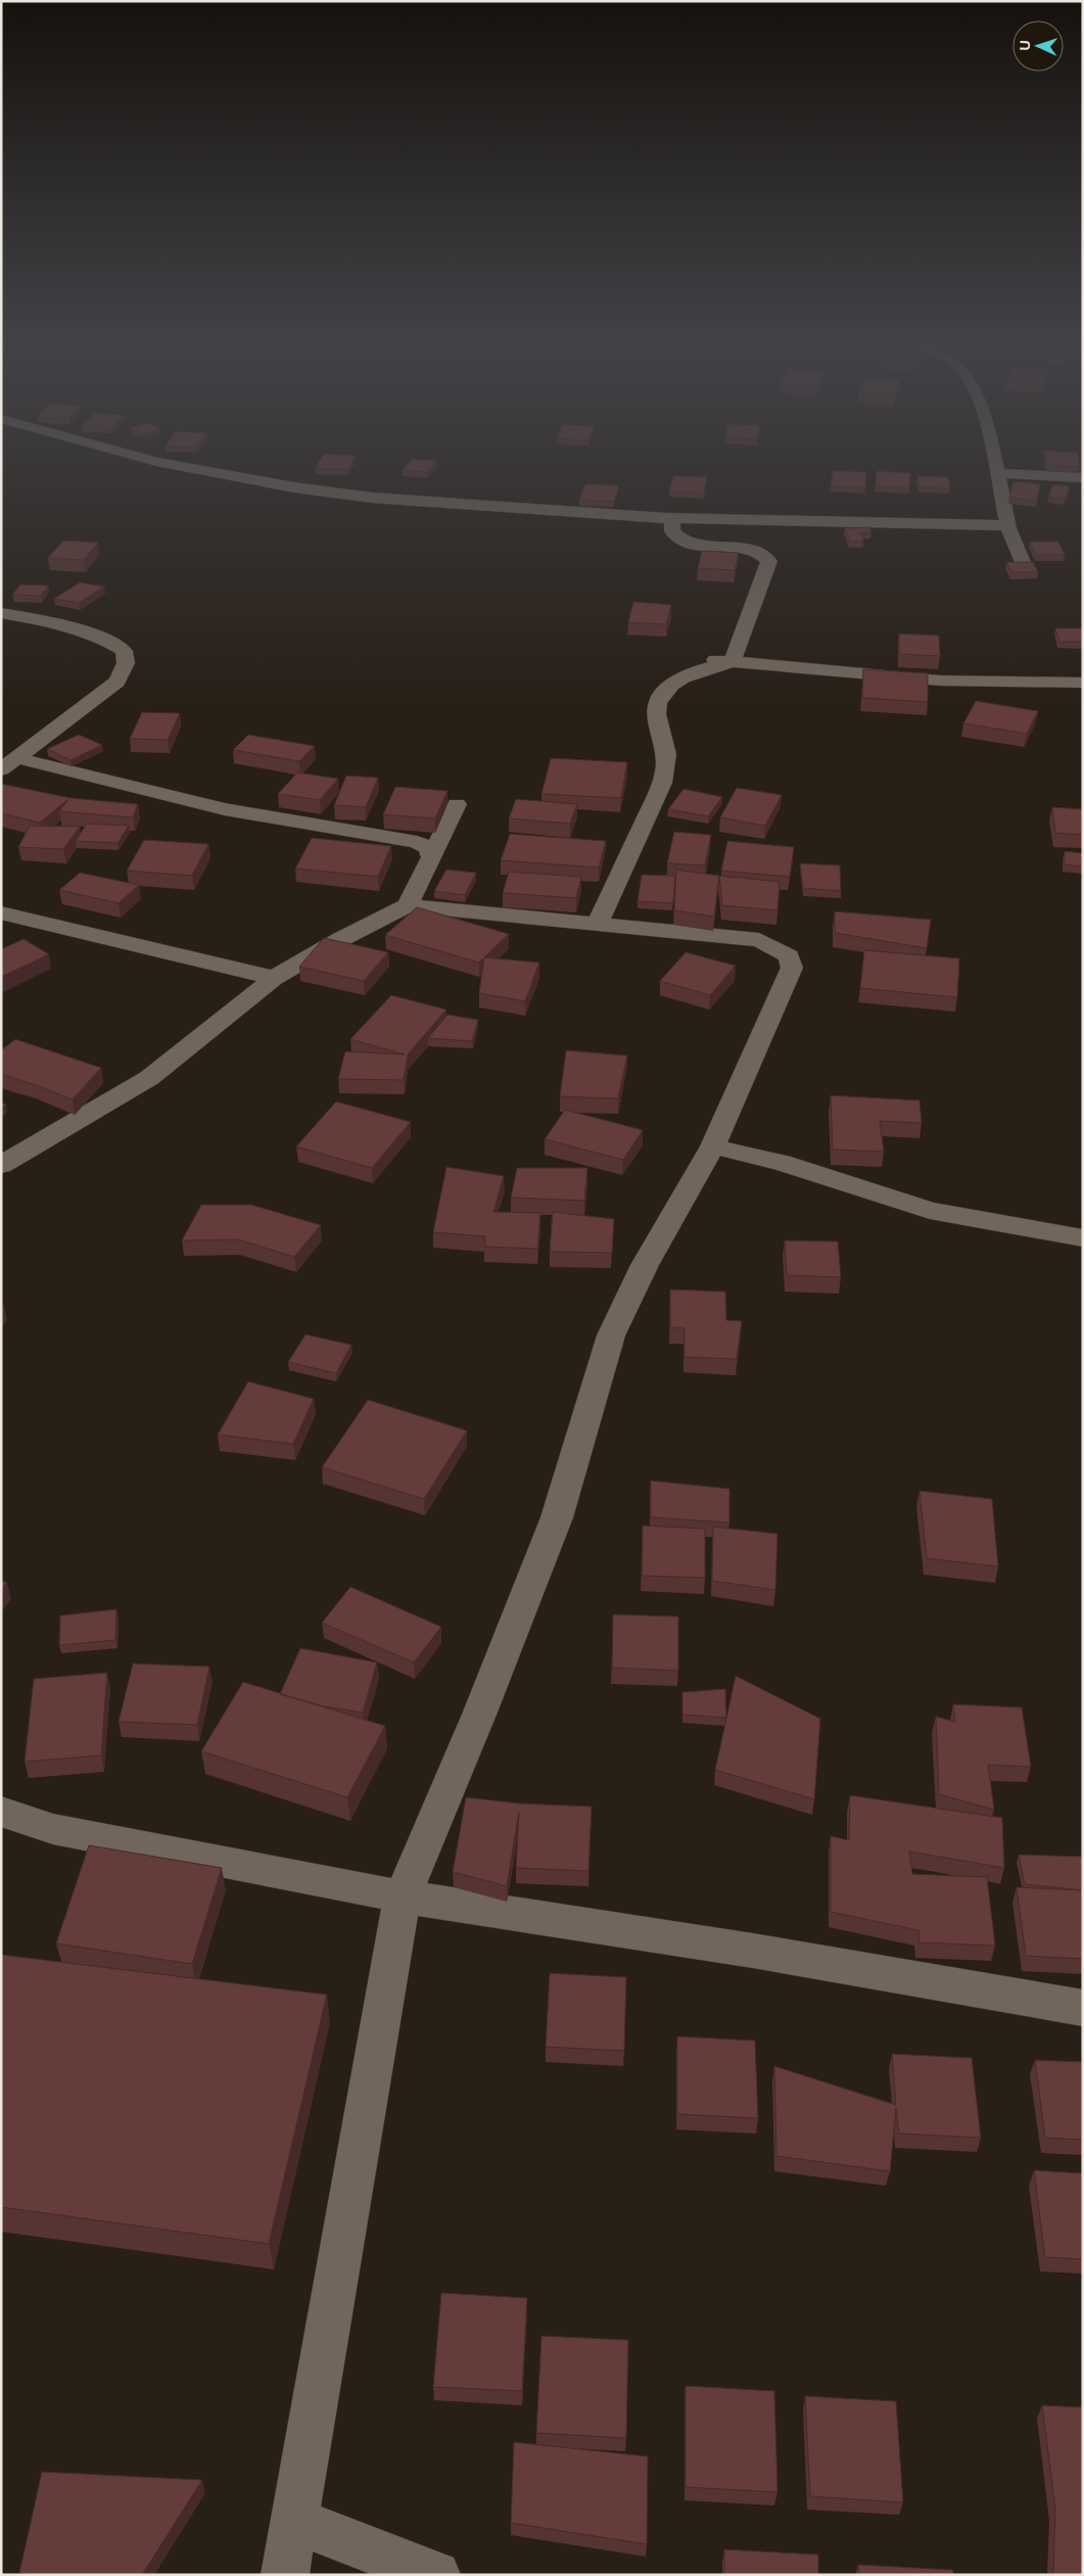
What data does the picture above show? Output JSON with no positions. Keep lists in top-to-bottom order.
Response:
{
  "north": "left"
}
